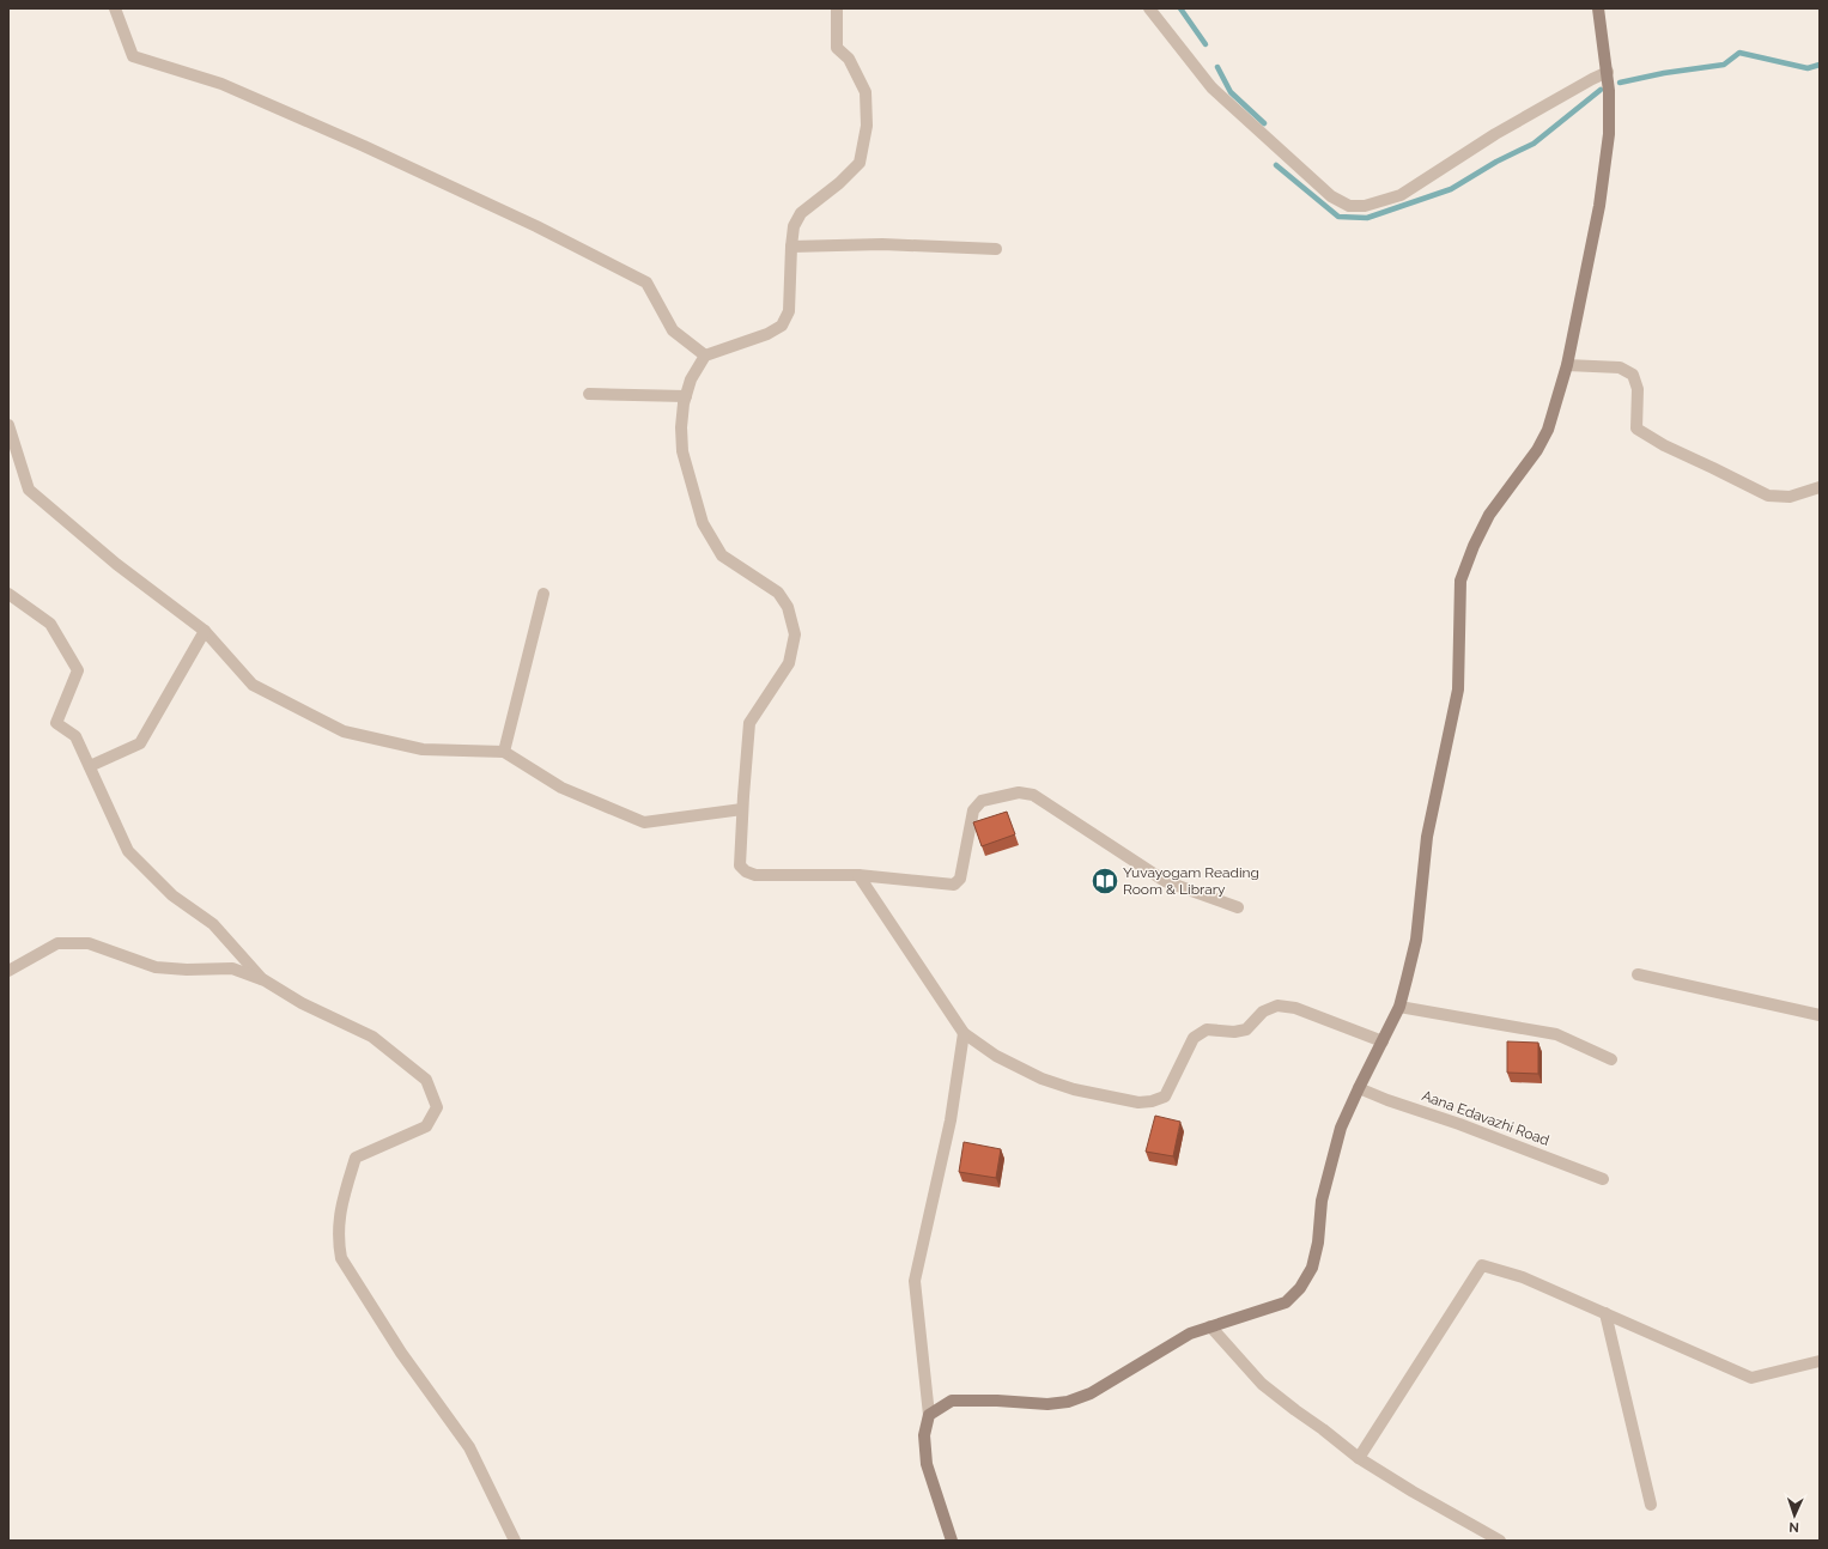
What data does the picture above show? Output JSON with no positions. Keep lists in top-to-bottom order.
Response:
{
  "streets": {
    "street": ["Aana Edavazhi Road"]
  },
  "places": {
    "library": ["Yuvayogam Reading Room & Library"]
  },
  "north": "bottom"
}
